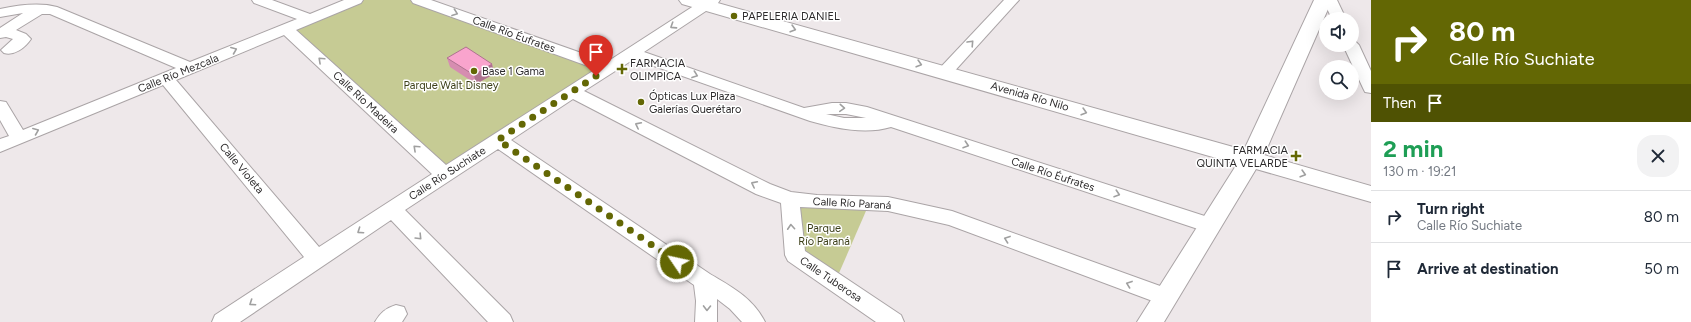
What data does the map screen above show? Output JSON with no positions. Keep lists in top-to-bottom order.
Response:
{
  "streets": {
    "street": [
      "Calle Río Éufrates",
      "Calle Río Mezcala",
      "Avenida Río Nilo",
      "Calle Río Madeira",
      "Calle Violeta",
      "Calle Río Suchiate",
      "Calle Río Paraná",
      "Calle Tuberosa"
    ]
  },
  "crossings": [
    ["Calle Río Éufrates", "Calle Río Suchiate"],
    ["Calle Río Mezcala", "Calle Río Madeira"],
    ["Calle Río Mezcala", "Calle Violeta"],
    ["Avenida Río Nilo", "Calle Río Suchiate"],
    ["Calle Río Madeira", "Calle Río Suchiate"],
    ["Calle Violeta", "Calle Río Suchiate"],
    ["Calle Río Suchiate", "Calle Río Paraná"],
    ["Calle Río Paraná", "Calle Tuberosa"]
  ],
  "one_way": [
    "Calle Río Éufrates",
    "Avenida Río Nilo",
    "Calle Río Madeira",
    "Calle Río Suchiate"
  ],
  "parks": ["Parque Walt Disney", "Parque Río Paraná"],
  "places": {
    "other": ["PAPELERIA DANIEL", "Base 1 Gama", "Ópticas Lux Plaza Galerías Querétaro"],
    "health": ["FARMACIA OLIMPICA", "FARMACIA QUINTA VELARDE"]
  },
  "page": {
    "turn": ["80 m", "Calle Río Suchiate"],
    "then": "Then",
    "heading": ["2 min", "130 m · 19:21"],
    "list": [
      {
        "name": "Turn right",
        "note": "Calle Río Suchiate",
        "value": "80 m"
      },
      {
        "name": "Arrive at destination",
        "value": "50 m"
      }
    ]
  }
}
